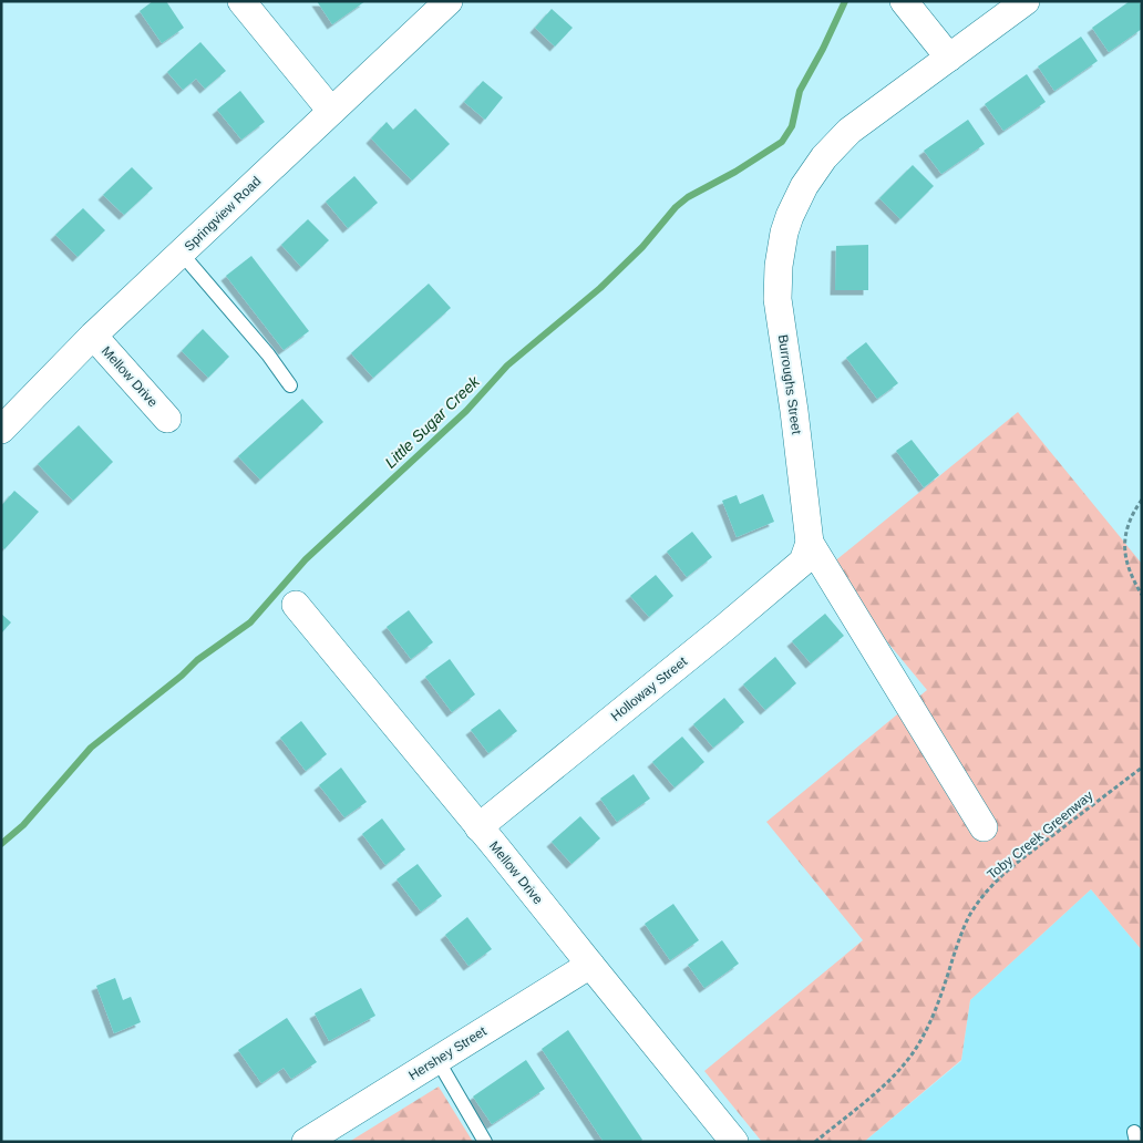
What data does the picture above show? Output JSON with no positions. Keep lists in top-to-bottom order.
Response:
{
  "streets": {
    "street": [
      "Springview Road",
      "Mellow Drive",
      "Burroughs Street",
      "Holloway Street",
      "Hershey Street"
    ],
    "path": ["Toby Creek Greenway"]
  },
  "crossings": [
    ["Springview Road", "Mellow Drive"],
    ["Mellow Drive", "Holloway Street"],
    ["Mellow Drive", "Hershey Street"],
    ["Burroughs Street", "Holloway Street"]
  ],
  "water": ["Little Sugar Creek"]
}
